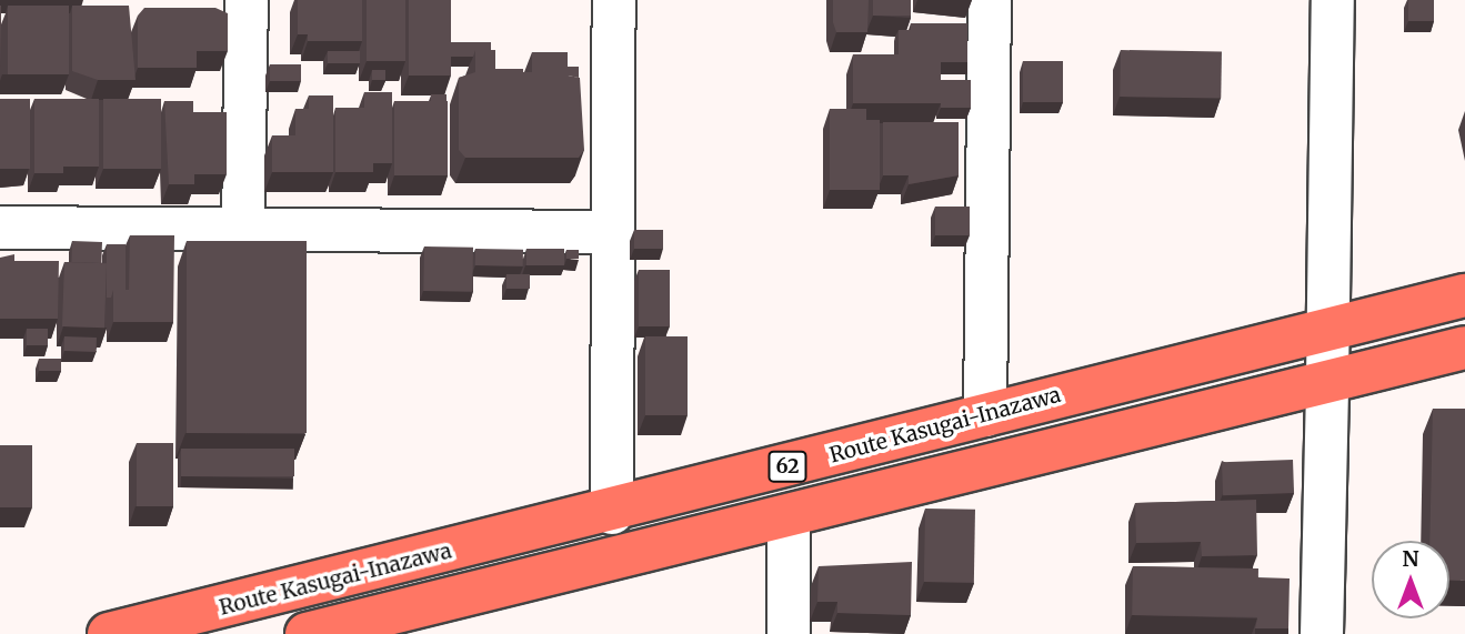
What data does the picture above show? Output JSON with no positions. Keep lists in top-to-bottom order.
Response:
{
  "streets": {
    "main road": ["Route Kasugai-Inazawa", "62"]
  },
  "north": "top"
}
